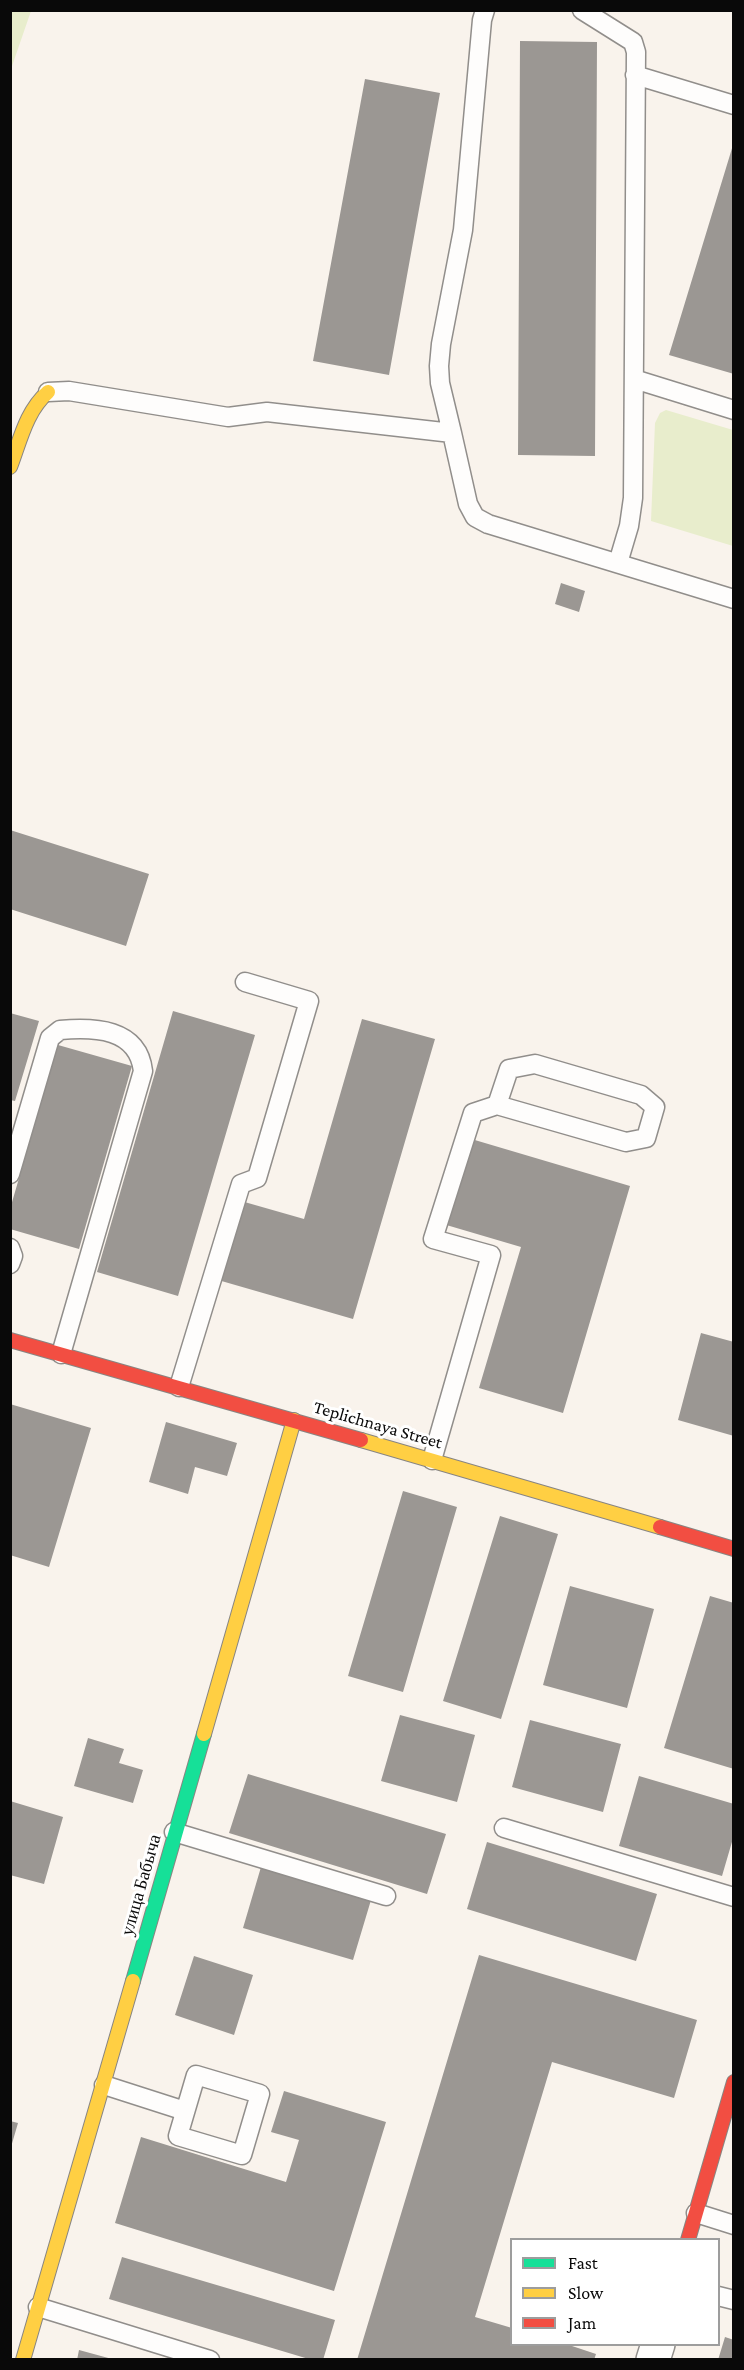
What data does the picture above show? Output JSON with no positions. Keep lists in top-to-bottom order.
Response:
{
  "streets": {
    "street": ["Teplichnaya Street", "улица Бабыча"]
  },
  "crossings": [
    ["Teplichnaya Street", "улица Бабыча"]
  ],
  "legend": ["Fast", "Slow", "Jam"]
}
